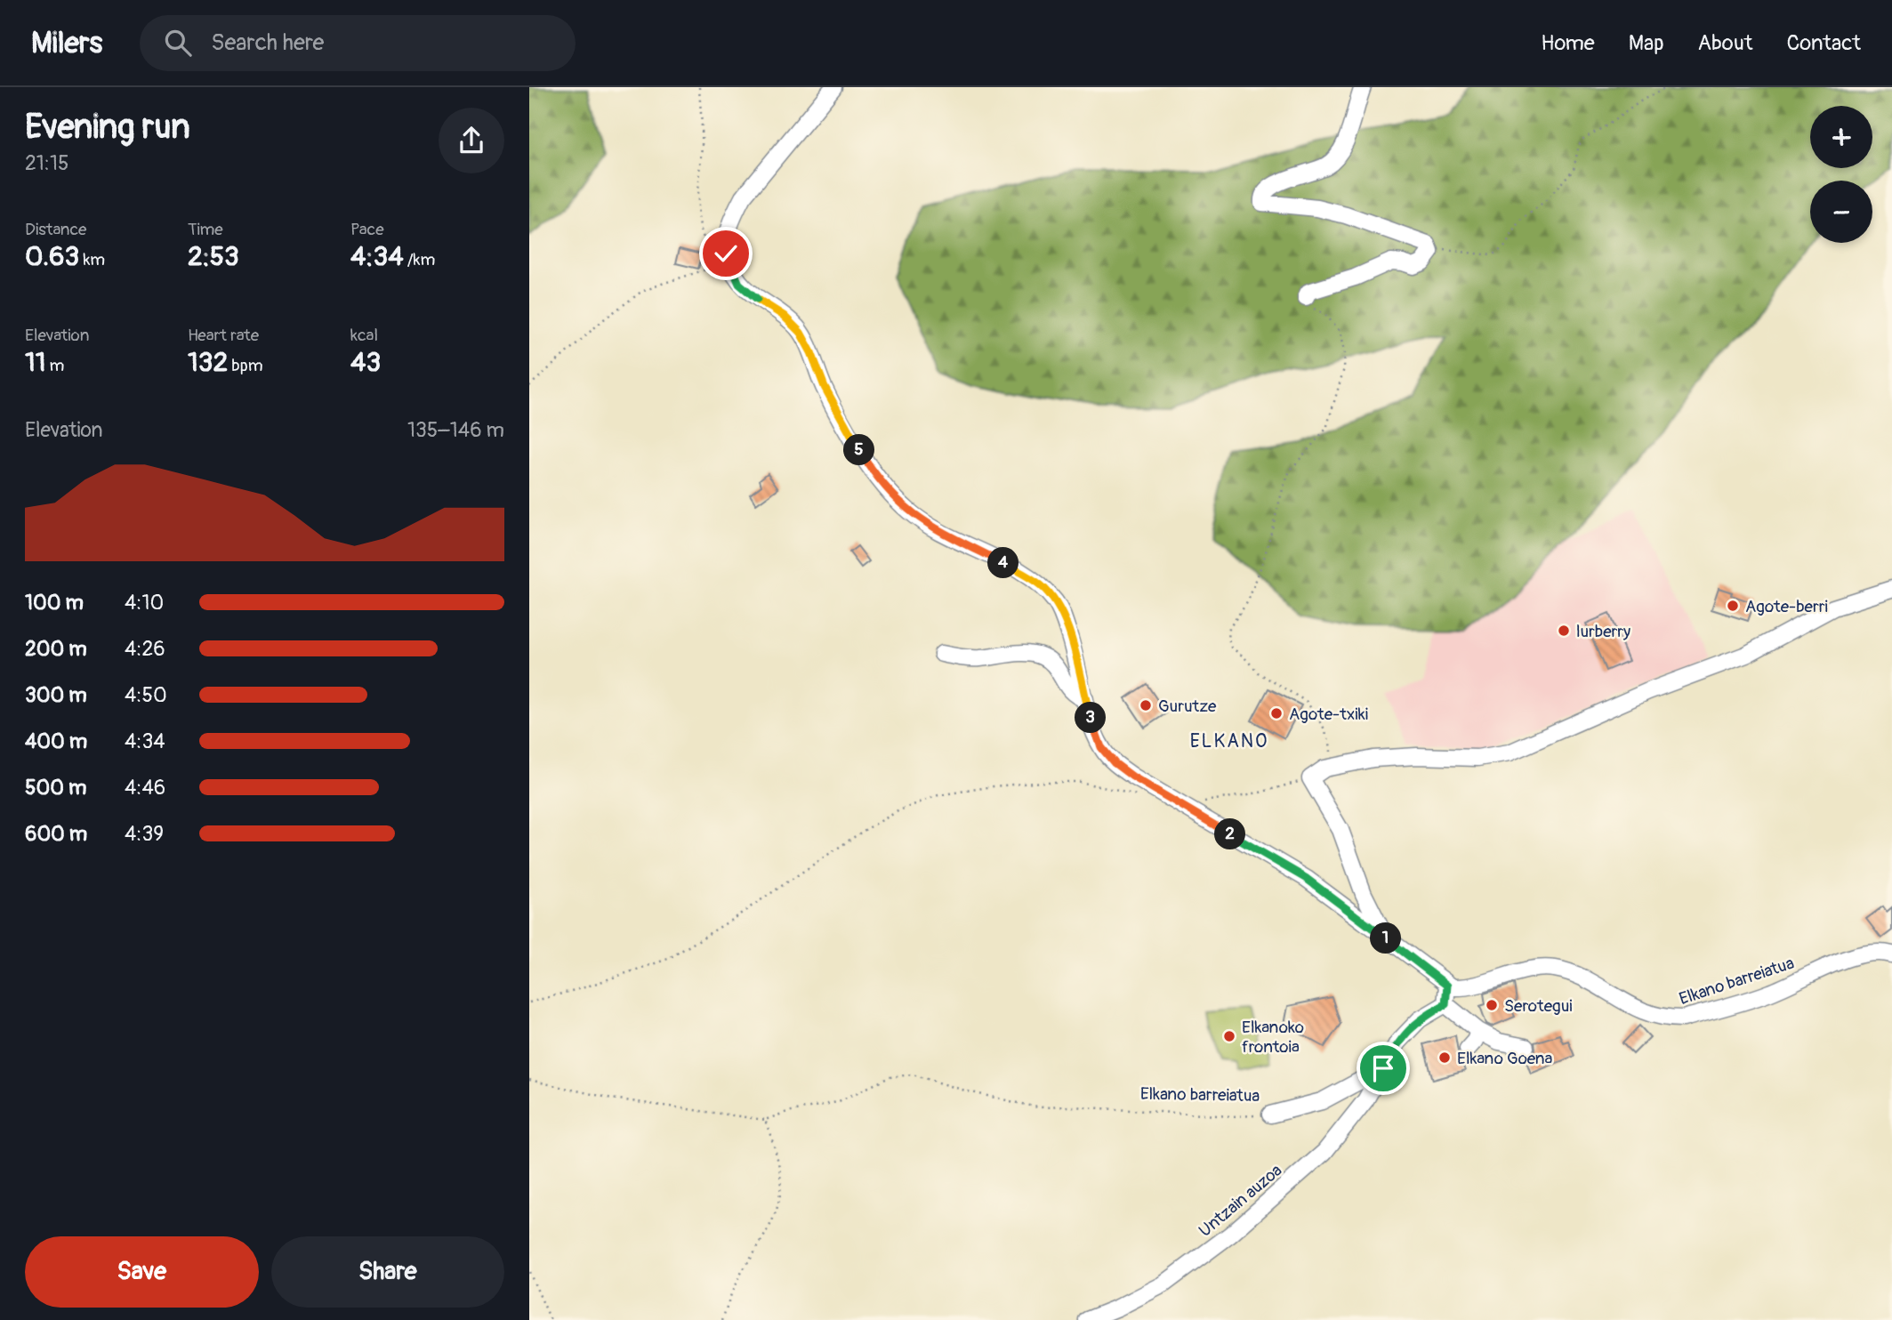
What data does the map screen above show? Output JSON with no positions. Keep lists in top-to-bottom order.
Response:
{
  "streets": {
    "street": ["Elkano barreiatua", "Untzain auzoa"]
  },
  "crossings": [
    ["Elkano barreiatua", "Untzain auzoa"]
  ],
  "districts": ["ELKANO"],
  "places": [
    "Agote-berri",
    "lurberry",
    "Gurutze",
    "Agote-txiki",
    "Serotegui",
    "Elkanoko frontoia",
    "Elkano Goena"
  ],
  "page": {
    "header": "Milers",
    "search": "Search here",
    "nav": [
      "Home",
      "Map",
      "About",
      "Contact"
    ],
    "heading": ["Evening run", "21:15"],
    "map_buttons": ["+", "−"],
    "stats": [
      ["Distance", "0.63 km"],
      ["Time", "2:53"],
      ["Pace", "4:34 /km"],
      ["Elevation", "11 m"],
      ["Heart rate", "132 bpm"],
      ["kcal", "43"]
    ],
    "chart": ["Elevation", "135–146 m"],
    "pins": [
      "5",
      "4",
      "3",
      "2",
      "1"
    ],
    "list": [
      {
        "name": "100 m",
        "note": "4:10"
      },
      {
        "name": "200 m",
        "note": "4:26"
      },
      {
        "name": "300 m",
        "note": "4:50"
      },
      {
        "name": "400 m",
        "note": "4:34"
      },
      {
        "name": "500 m",
        "note": "4:46"
      },
      {
        "name": "600 m",
        "note": "4:39"
      }
    ],
    "buttons": ["Save", "Share"]
  }
}
